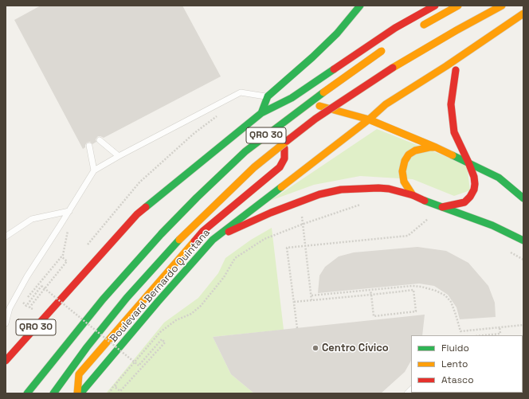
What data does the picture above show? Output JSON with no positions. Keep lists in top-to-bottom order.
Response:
{
  "streets": {
    "main road": ["QRO 30", "Boulevard Bernardo Quintana"]
  },
  "places": ["Centro Cívico"],
  "legend": ["Fluido", "Lento", "Atasco"]
}
